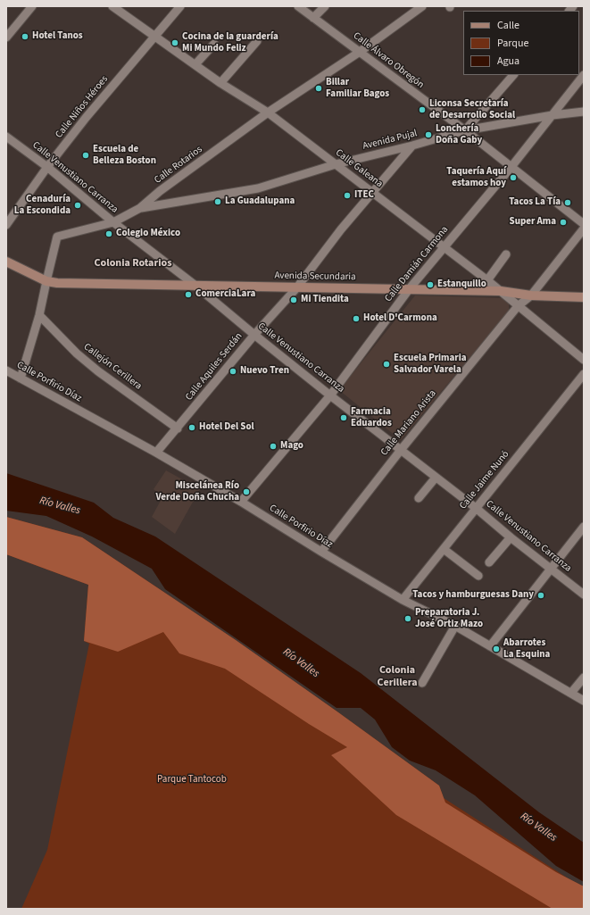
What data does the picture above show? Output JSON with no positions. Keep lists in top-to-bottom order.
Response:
{
  "streets": {
    "street": [
      "Calle Álvaro Obregón",
      "Calle Niños Héroes",
      "Avenida Pujal",
      "Calle Rotarios",
      "Calle Galeana",
      "Calle Venustiano Carranza",
      "Calle Damián Carmona",
      "Avenida Secundaria",
      "Callejón Cerillera",
      "Calle Aquiles Serdán",
      "Calle Porfirio Díaz",
      "Calle Mariano Arista",
      "Calle Jaime Nunó"
    ]
  },
  "crossings": [
    ["Calle Álvaro Obregón", "Avenida Pujal"],
    ["Calle Álvaro Obregón", "Calle Rotarios"],
    ["Calle Álvaro Obregón", "Calle Damián Carmona"],
    ["Calle Niños Héroes", "Calle Galeana"],
    ["Calle Niños Héroes", "Calle Venustiano Carranza"],
    ["Avenida Pujal", "Calle Rotarios"],
    ["Avenida Pujal", "Calle Galeana"],
    ["Avenida Pujal", "Calle Damián Carmona"],
    ["Avenida Pujal", "Calle Aquiles Serdán"],
    ["Calle Rotarios", "Calle Galeana"],
    ["Calle Rotarios", "Calle Venustiano Carranza"],
    ["Calle Rotarios", "Avenida Secundaria"],
    ["Calle Rotarios", "Callejón Cerillera"],
    ["Calle Rotarios", "Calle Porfirio Díaz"],
    ["Calle Galeana", "Calle Damián Carmona"],
    ["Calle Galeana", "Avenida Secundaria"],
    ["Calle Galeana", "Calle Aquiles Serdán"],
    ["Calle Galeana", "Calle Mariano Arista"],
    ["Calle Venustiano Carranza", "Calle Damián Carmona"],
    ["Calle Venustiano Carranza", "Avenida Secundaria"],
    ["Calle Venustiano Carranza", "Calle Aquiles Serdán"],
    ["Calle Venustiano Carranza", "Calle Mariano Arista"],
    ["Calle Venustiano Carranza", "Calle Jaime Nunó"],
    ["Calle Damián Carmona", "Avenida Secundaria"],
    ["Calle Damián Carmona", "Calle Porfirio Díaz"],
    ["Avenida Secundaria", "Calle Aquiles Serdán"],
    ["Avenida Secundaria", "Calle Mariano Arista"],
    ["Callejón Cerillera", "Calle Aquiles Serdán"],
    ["Calle Aquiles Serdán", "Calle Porfirio Díaz"],
    ["Calle Porfirio Díaz", "Calle Mariano Arista"],
    ["Calle Porfirio Díaz", "Calle Jaime Nunó"]
  ],
  "districts": ["Colonia Rotarios", "Colonia Cerillera"],
  "water": ["Río Valles"],
  "parks": ["Parque Tantocob"],
  "places": [
    "Hotel Tanos",
    "Cocina de la guardería Mi Mundo Feliz",
    "Billar Familiar Bagos",
    "Liconsa Secretaría de Desarrollo Social",
    "Lonchería Doña Gaby",
    "Escuela de Belleza Boston",
    "Taquería Aquí estamos hoy",
    "ITEC",
    "La Guadalupana",
    "Tacos La Tía",
    "Cenaduría La Escondida",
    "Super Ama",
    "Colegio México",
    "Estanquillo",
    "ComerciaLara",
    "Mi Tiendita",
    "Hotel D'Carmona",
    "Escuela Primaria Salvador Varela",
    "Nuevo Tren",
    "Farmacia Eduardos",
    "Hotel Del Sol",
    "Mago",
    "Miscelánea Río Verde Doña Chucha",
    "Tacos y hamburguesas Dany",
    "Preparatoria J. José Ortiz Mazo",
    "Abarrotes La Esquina"
  ],
  "legend": ["Calle", "Parque", "Agua"]
}
